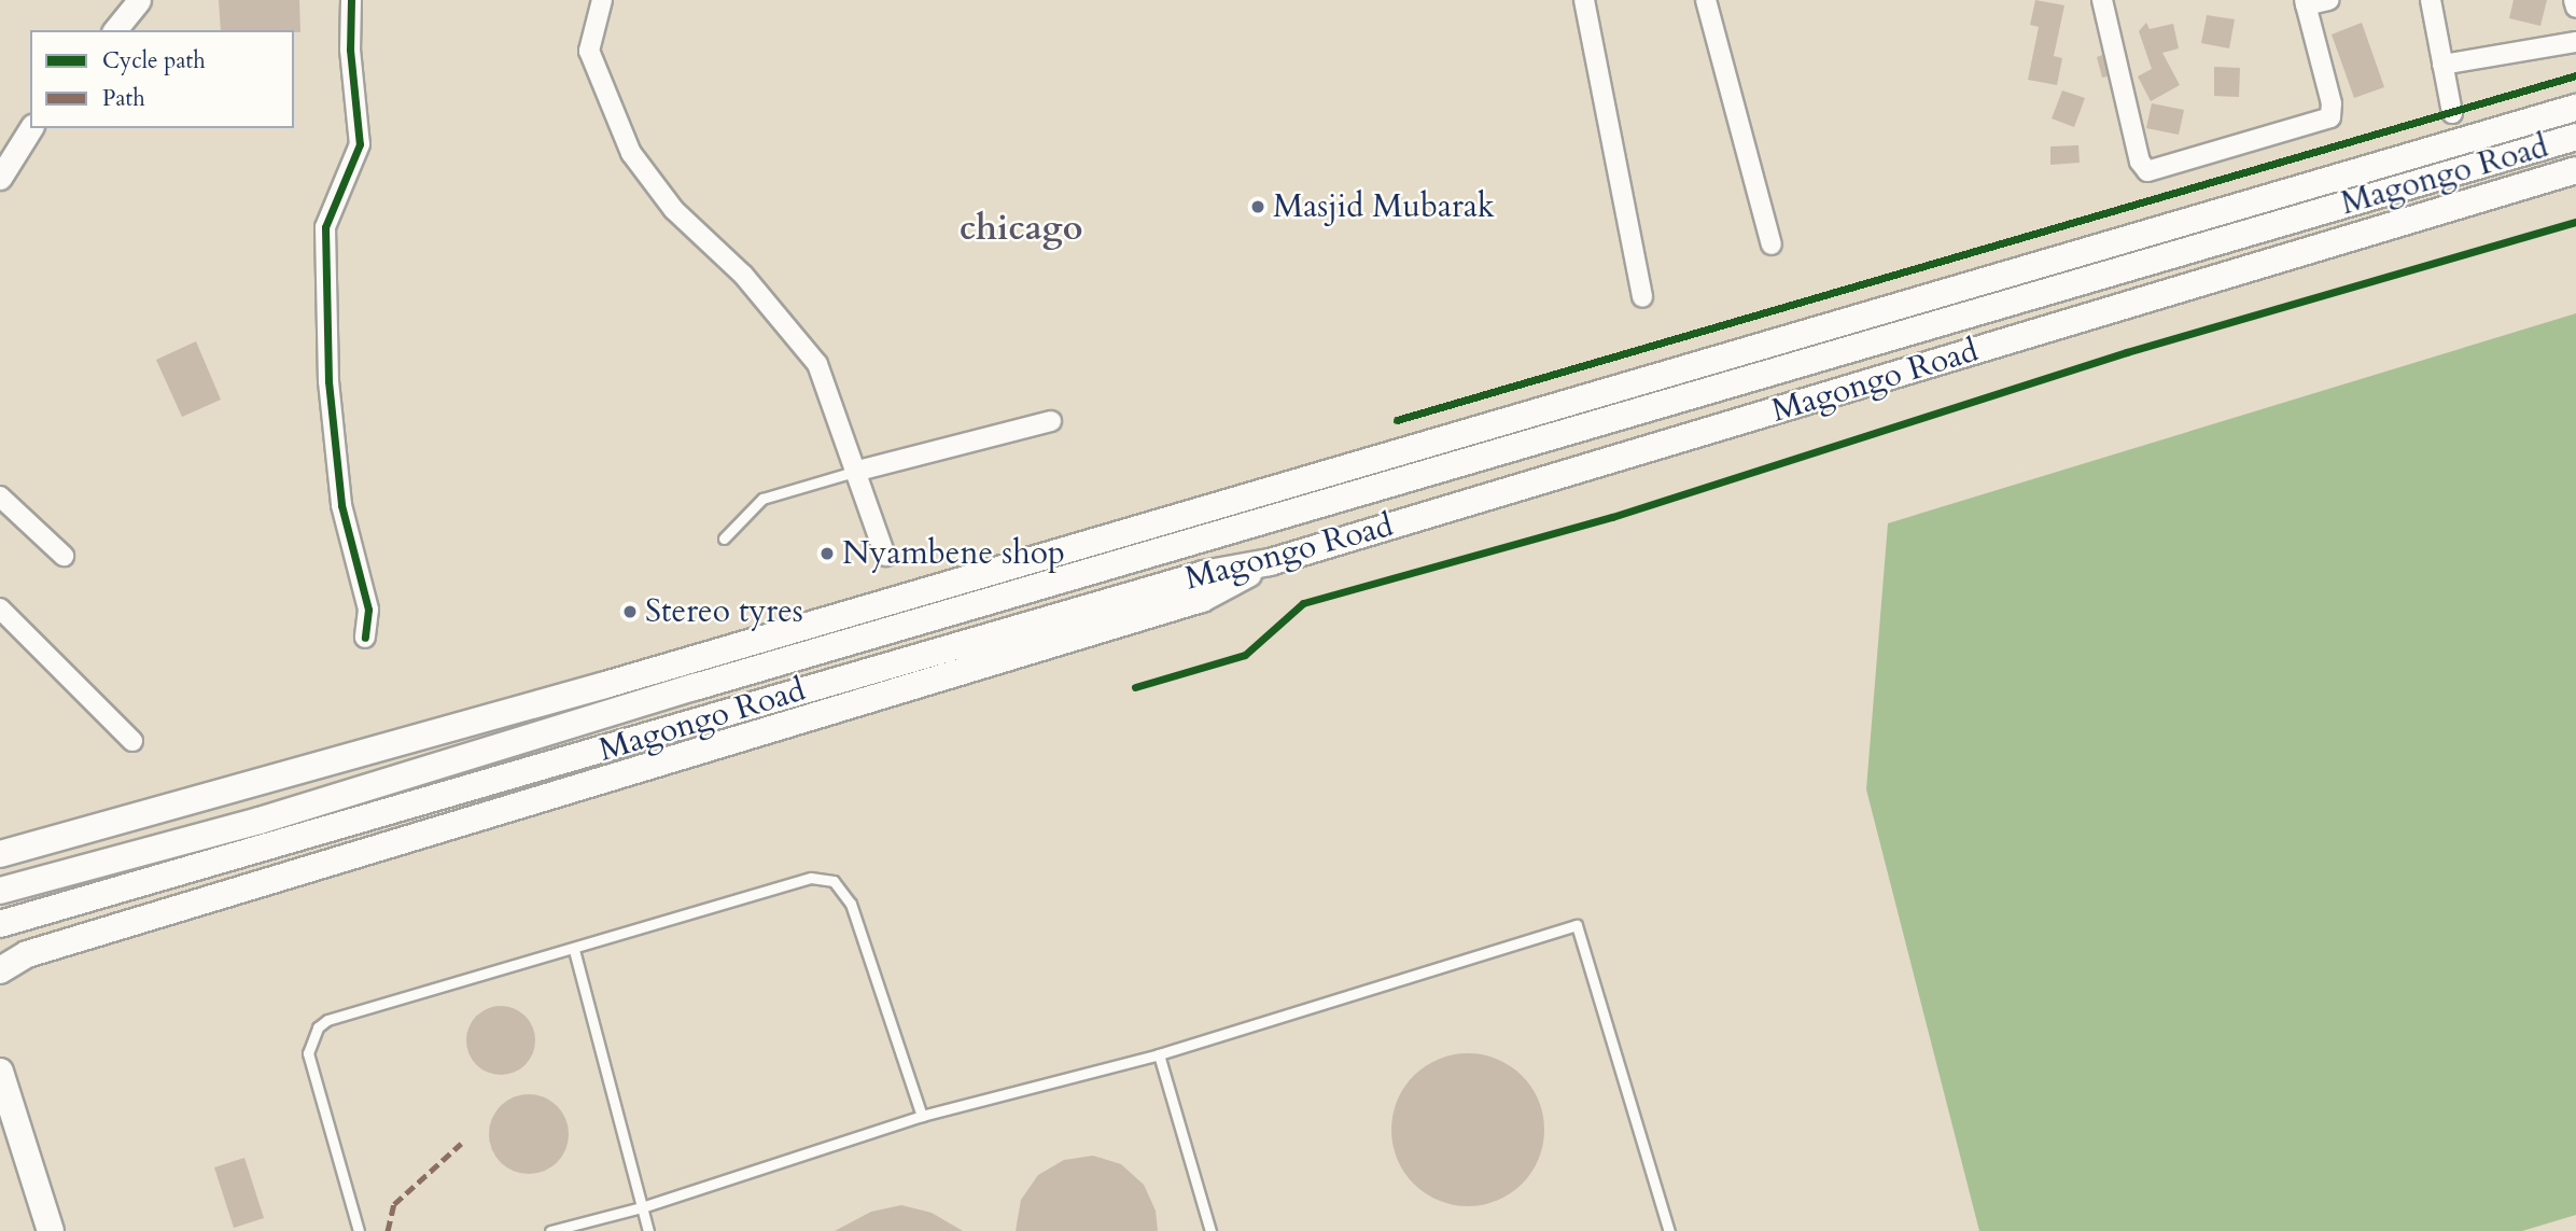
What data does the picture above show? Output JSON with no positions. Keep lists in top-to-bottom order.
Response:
{
  "streets": {
    "main road": ["Magongo Road"]
  },
  "districts": ["chicago"],
  "places": ["Masjid Mubarak", "Nyambene shop", "Stereo tyres"],
  "legend": ["Cycle path", "Path"]
}
